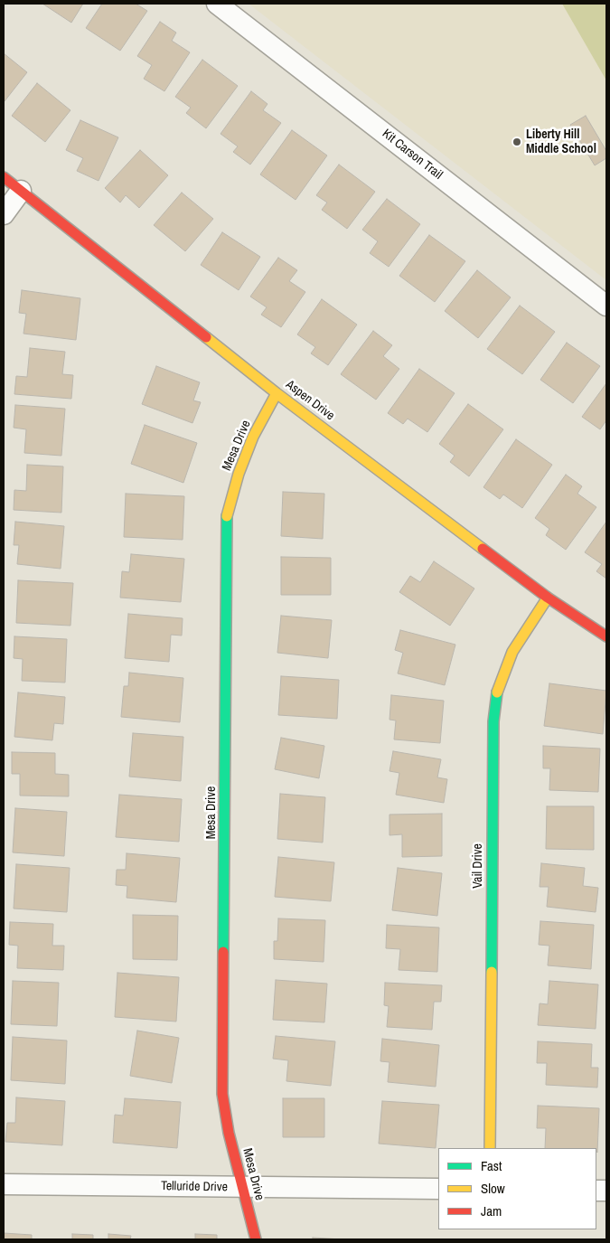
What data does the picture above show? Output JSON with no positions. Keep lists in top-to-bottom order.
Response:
{
  "streets": {
    "street": [
      "Kit Carson Trail",
      "Aspen Drive",
      "Mesa Drive",
      "Vail Drive",
      "Telluride Drive"
    ]
  },
  "crossings": [
    ["Aspen Drive", "Mesa Drive"],
    ["Aspen Drive", "Vail Drive"],
    ["Mesa Drive", "Telluride Drive"]
  ],
  "places": ["Liberty Hill Middle School"],
  "legend": ["Fast", "Slow", "Jam"]
}
